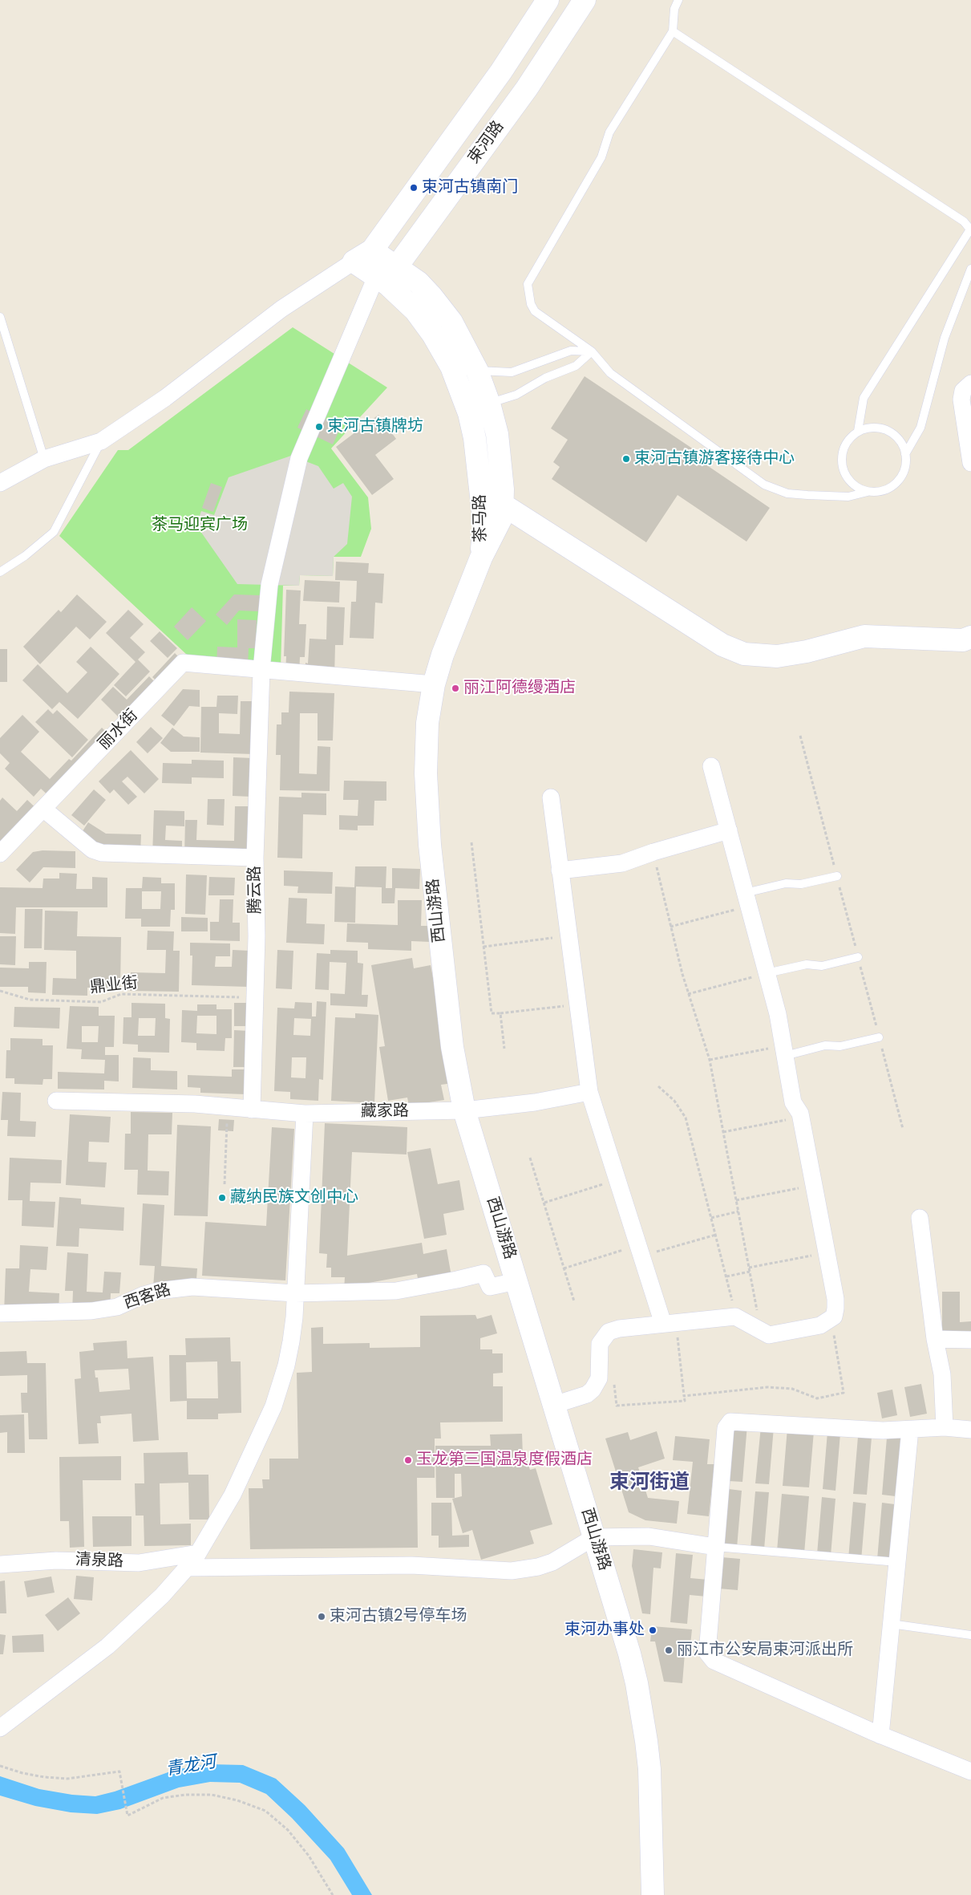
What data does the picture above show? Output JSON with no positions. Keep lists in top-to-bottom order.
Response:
{
  "streets": {
    "street": [
      "束河路",
      "茶马路",
      "丽水街",
      "腾云路",
      "西山游路",
      "藏家路",
      "西客路",
      "清泉路"
    ],
    "path": ["鼎业街"]
  },
  "crossings": [
    ["束河路", "茶马路"],
    ["束河路", "腾云路"],
    ["茶马路", "腾云路"],
    ["茶马路", "西山游路"],
    ["丽水街", "腾云路"],
    ["腾云路", "鼎业街"],
    ["腾云路", "藏家路"],
    ["西山游路", "藏家路"],
    ["西山游路", "西客路"]
  ],
  "districts": ["束河街道"],
  "water": ["青龙河"],
  "parks": ["茶马迎宾广场"],
  "places": [
    "束河古镇南门",
    "束河古镇牌坊",
    "束河古镇游客接待中心",
    "丽江阿德缦酒店",
    "藏纳民族文创中心",
    "玉龙第三国温泉度假酒店",
    "束河古镇2号停车场",
    "束河办事处",
    "丽江市公安局束河派出所"
  ]
}
